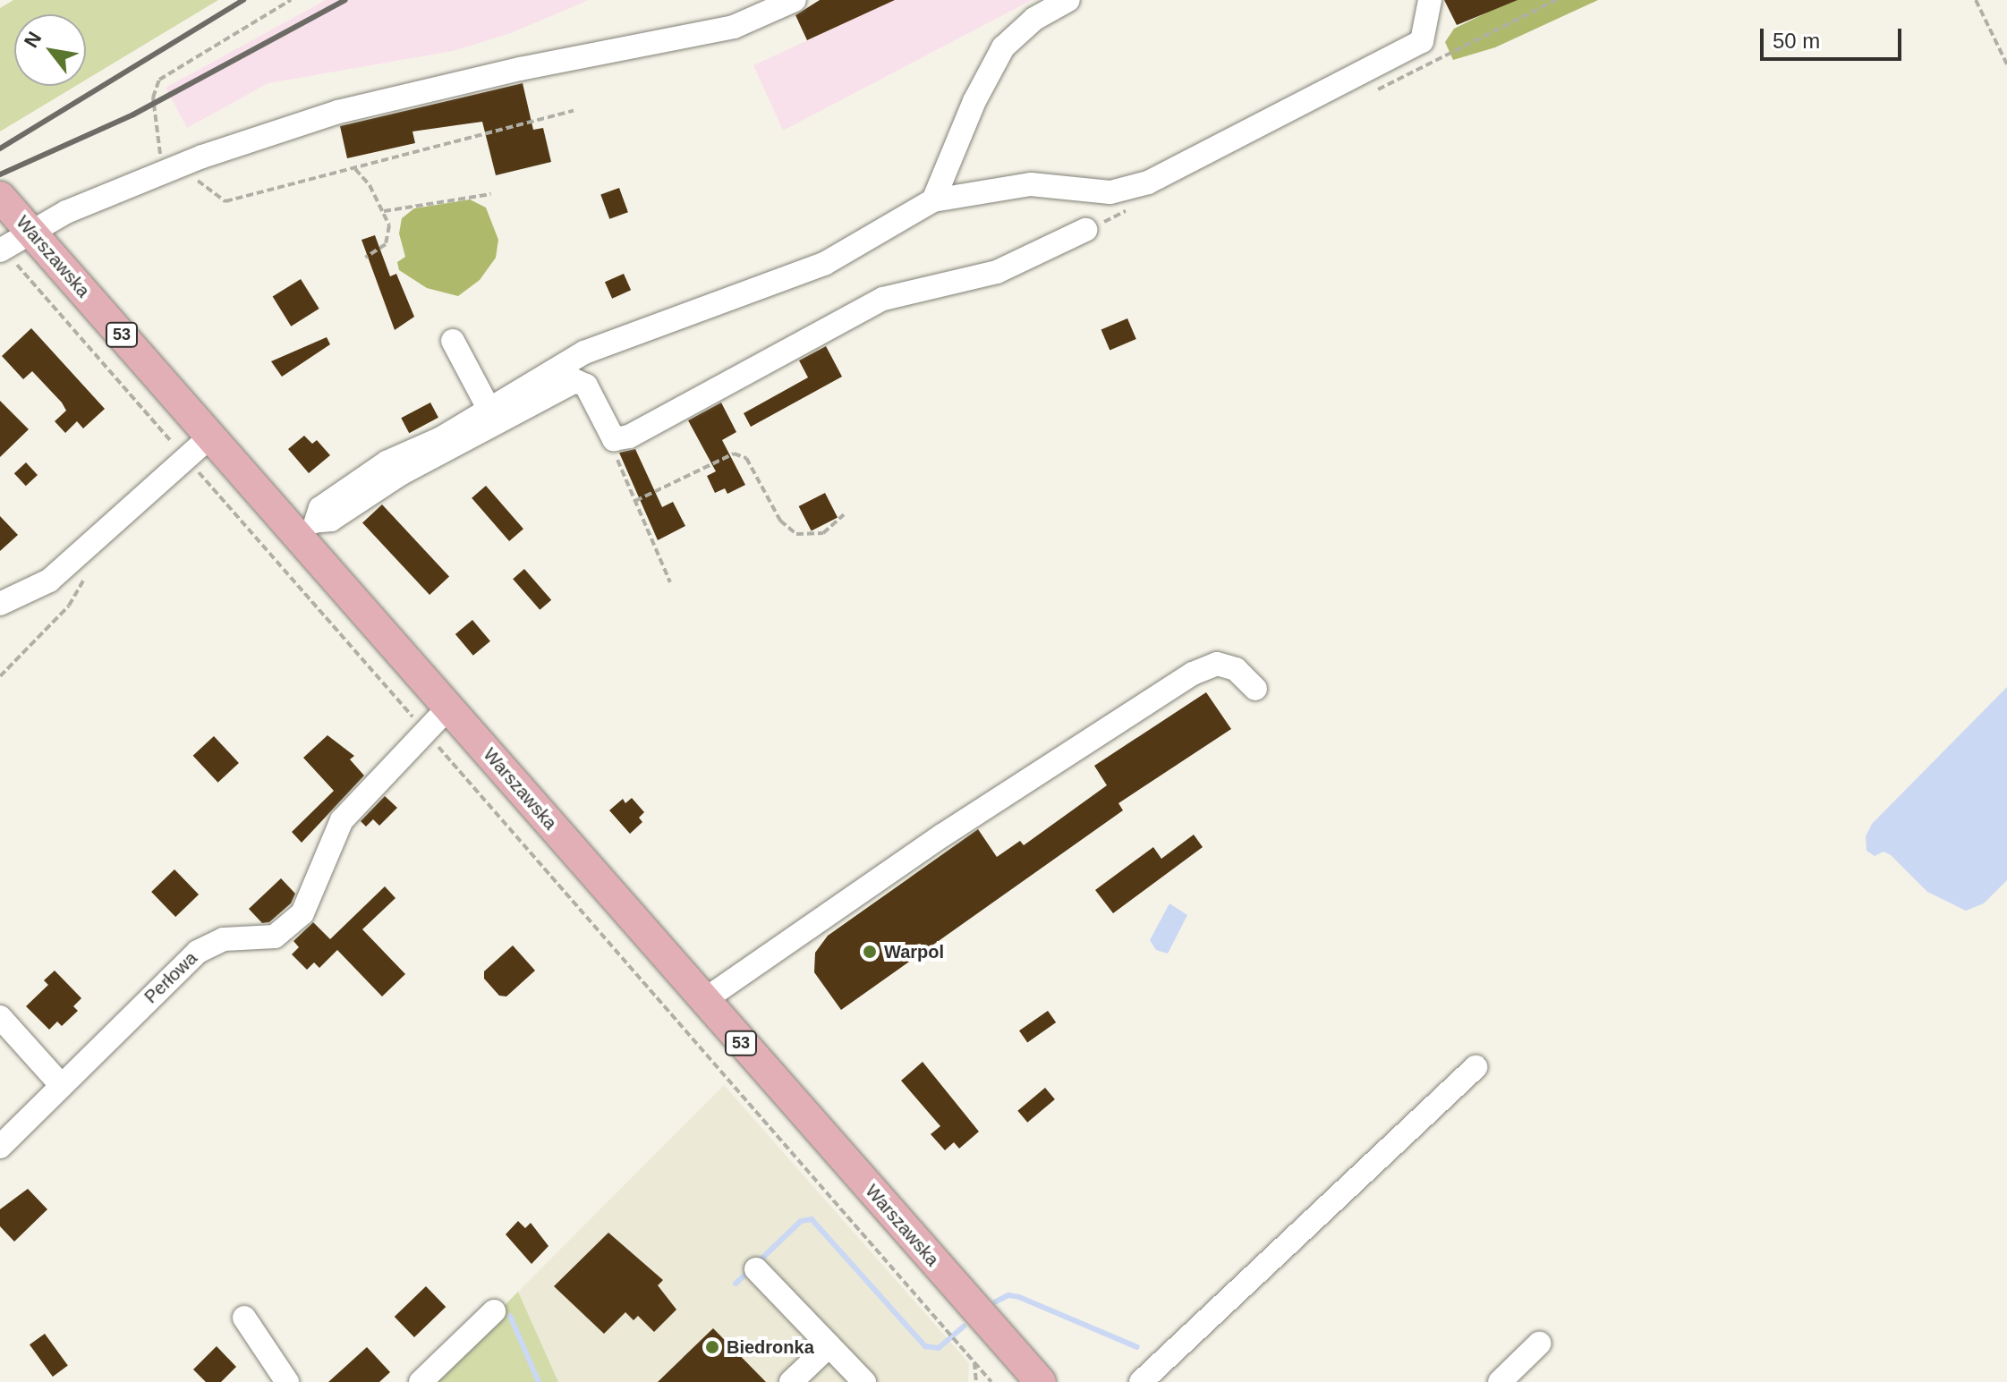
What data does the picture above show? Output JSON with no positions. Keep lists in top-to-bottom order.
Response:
{
  "streets": {
    "main road": ["Warszawska", "53"],
    "street": ["Perłowa"]
  },
  "crossings": [
    ["Warszawska", "Perłowa"]
  ],
  "places": ["Warpol", "Biedronka"],
  "scale_bar": "50 m",
  "north": "top left"
}
